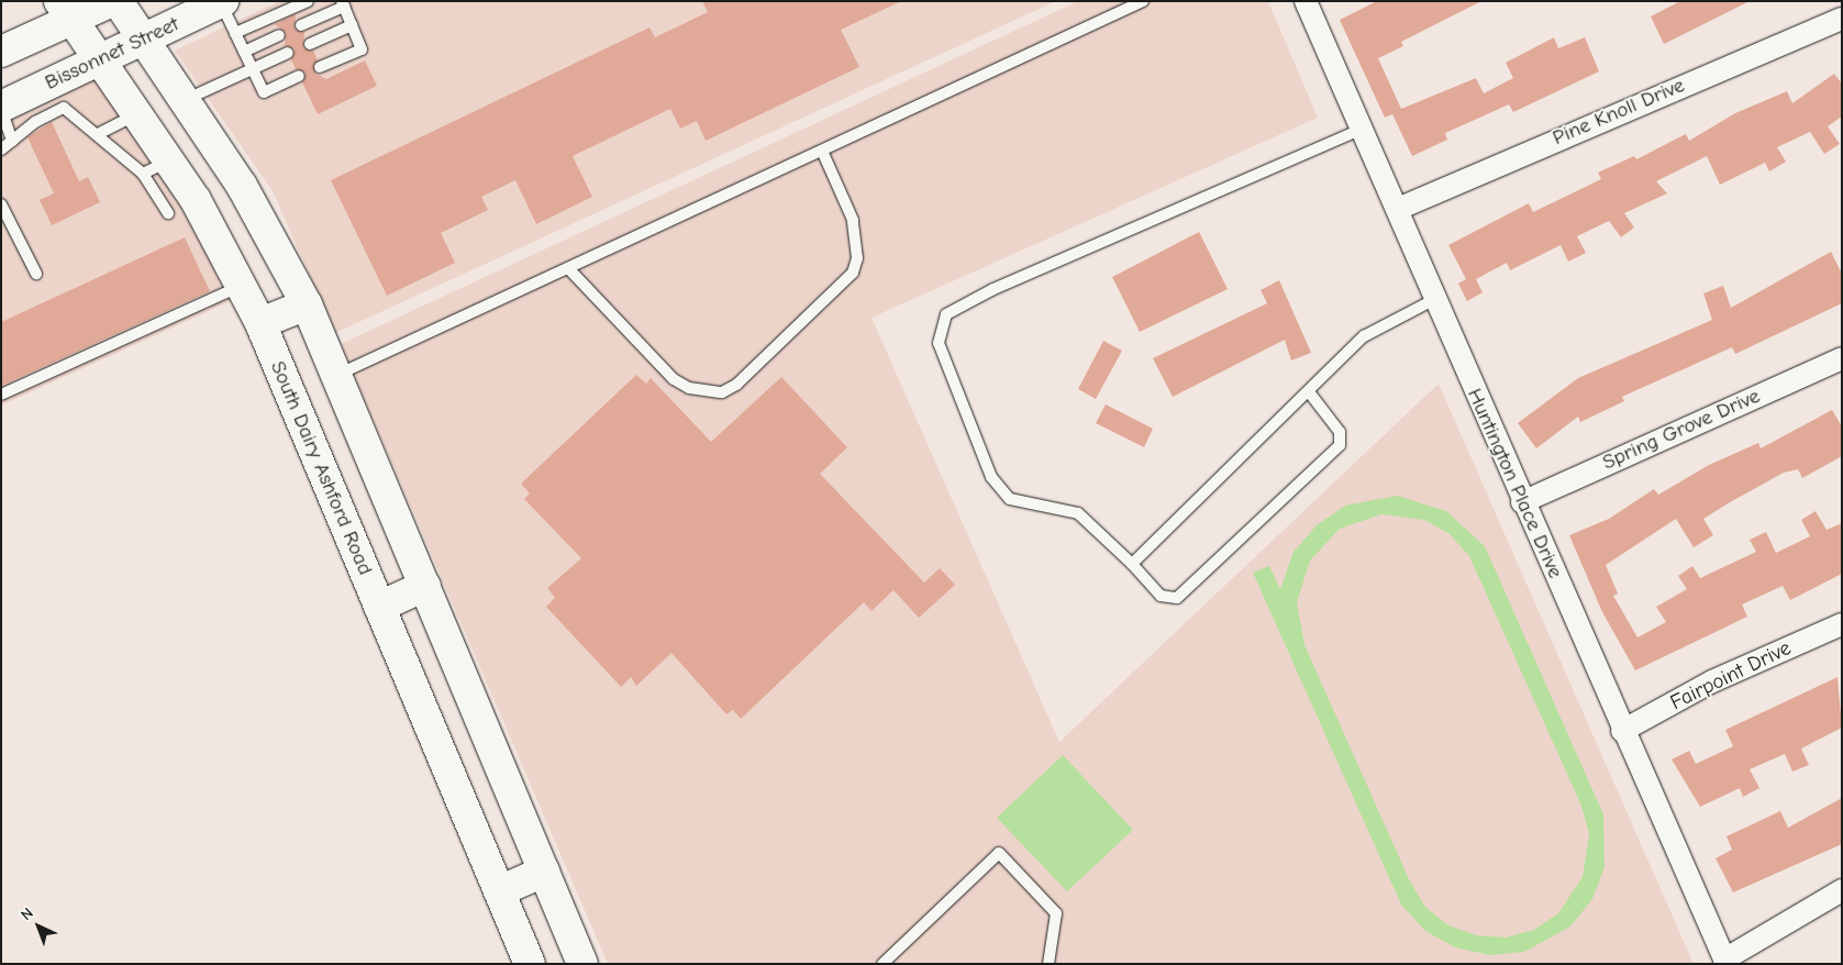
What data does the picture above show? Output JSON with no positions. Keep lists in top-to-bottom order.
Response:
{
  "streets": {
    "main road": ["Bissonnet Street", "South Dairy Ashford Road"],
    "street": [
      "Pine Knoll Drive",
      "Spring Grove Drive",
      "Huntington Place Drive",
      "Fairpoint Drive"
    ]
  },
  "crossings": [
    ["Bissonnet Street", "South Dairy Ashford Road"],
    ["Pine Knoll Drive", "Huntington Place Drive"],
    ["Spring Grove Drive", "Huntington Place Drive"],
    ["Huntington Place Drive", "Fairpoint Drive"]
  ],
  "north": "top left"
}
